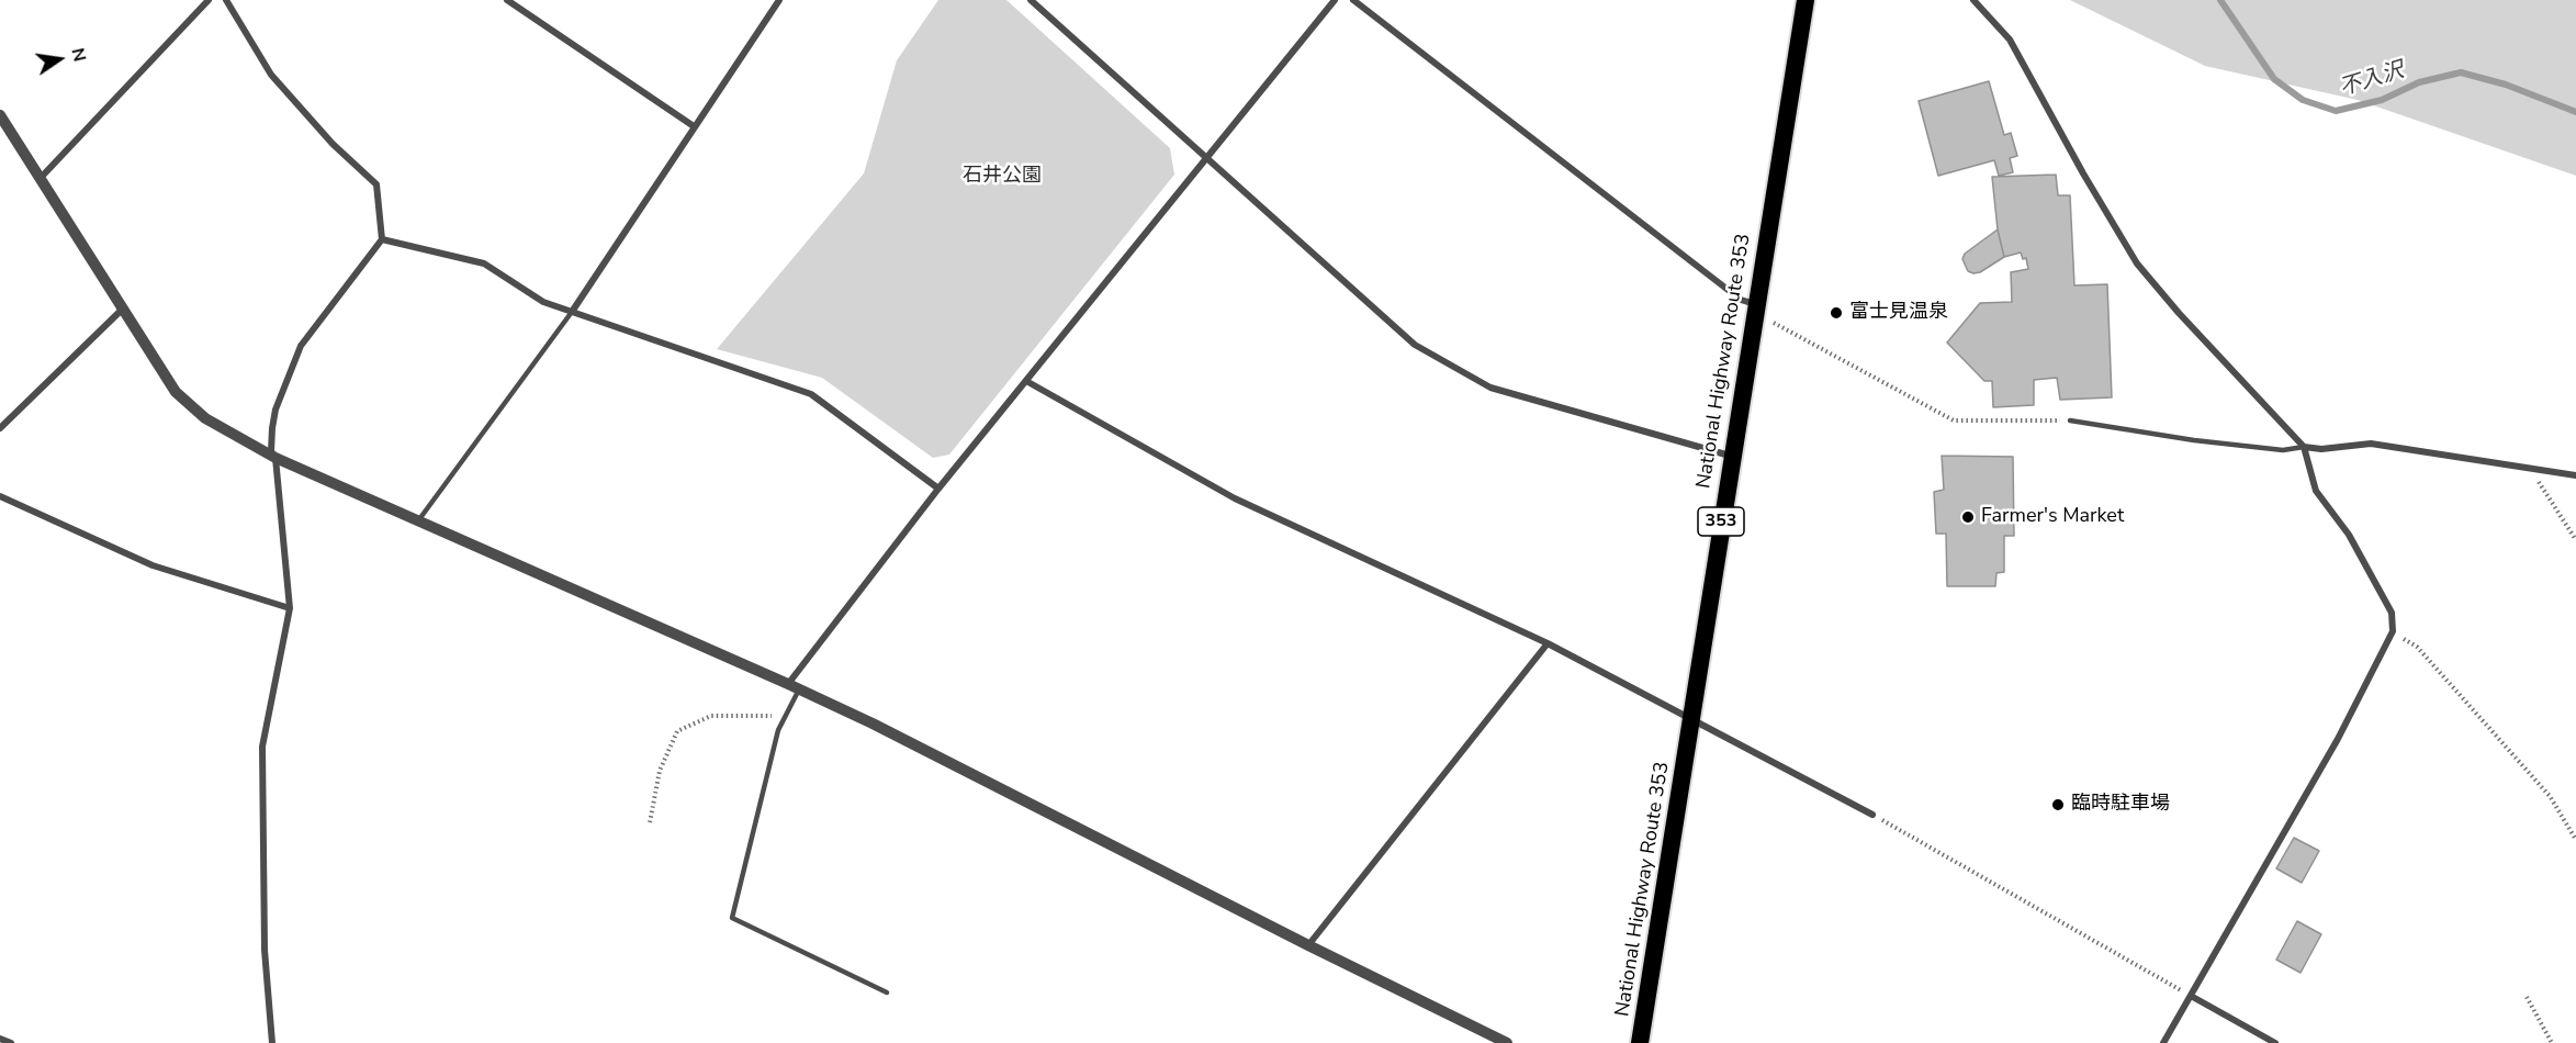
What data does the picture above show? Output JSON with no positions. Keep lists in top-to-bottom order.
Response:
{
  "streets": {
    "highway": ["National Highway Route 353", "353"]
  },
  "water": ["不入沢"],
  "parks": ["石井公園"],
  "places": ["富士見温泉", "Farmer's Market", "臨時駐車場"],
  "north": "right"
}
